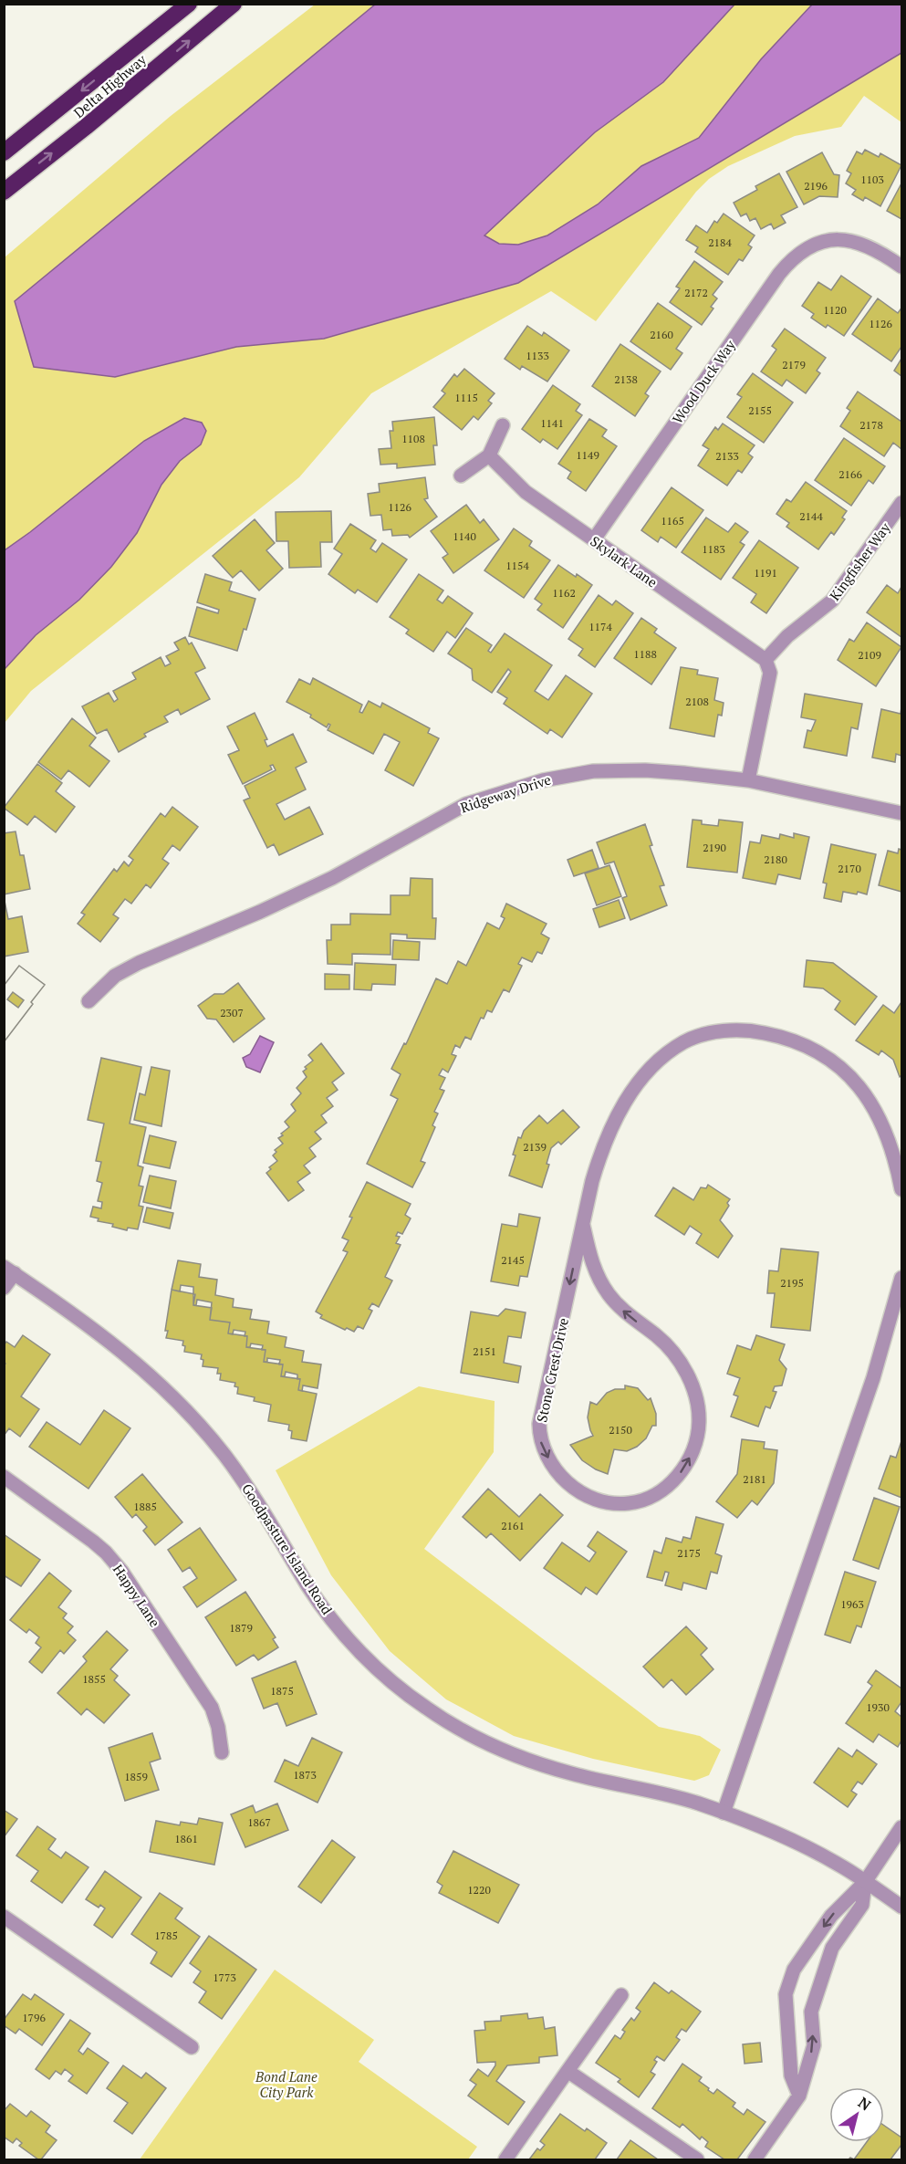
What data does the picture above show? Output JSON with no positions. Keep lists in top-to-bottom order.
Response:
{
  "streets": {
    "highway": ["Delta Highway"],
    "street": [
      "Wood Duck Way",
      "Skylark Lane",
      "Kingfisher Way",
      "Ridgeway Drive",
      "Stone Crest Drive",
      "Goodpasture Island Road",
      "Happy Lane"
    ]
  },
  "crossings": [
    ["Wood Duck Way", "Skylark Lane"],
    ["Skylark Lane", "Kingfisher Way"]
  ],
  "parks": ["Bond Lane City Park"],
  "house_numbers": [
    "1103",
    "2196",
    "2184",
    "2172",
    "1120",
    "1126",
    "2160",
    "1133",
    "2179",
    "2138",
    "1115",
    "2155",
    "1141",
    "2178",
    "1108",
    "1149",
    "2133",
    "2166",
    "1126",
    "2144",
    "1165",
    "1140",
    "1183",
    "1154",
    "1191",
    "1162",
    "1174",
    "1188",
    "2109",
    "2108",
    "2190",
    "2180",
    "2170",
    "2307",
    "2139",
    "2145",
    "2195",
    "2151",
    "2150",
    "2181",
    "1885",
    "2161",
    "2175",
    "1963",
    "1879",
    "1855",
    "1875",
    "1930",
    "1873",
    "1859",
    "1867",
    "1861",
    "1220",
    "1785",
    "1773",
    "1796"
  ],
  "north": "top right"
}
